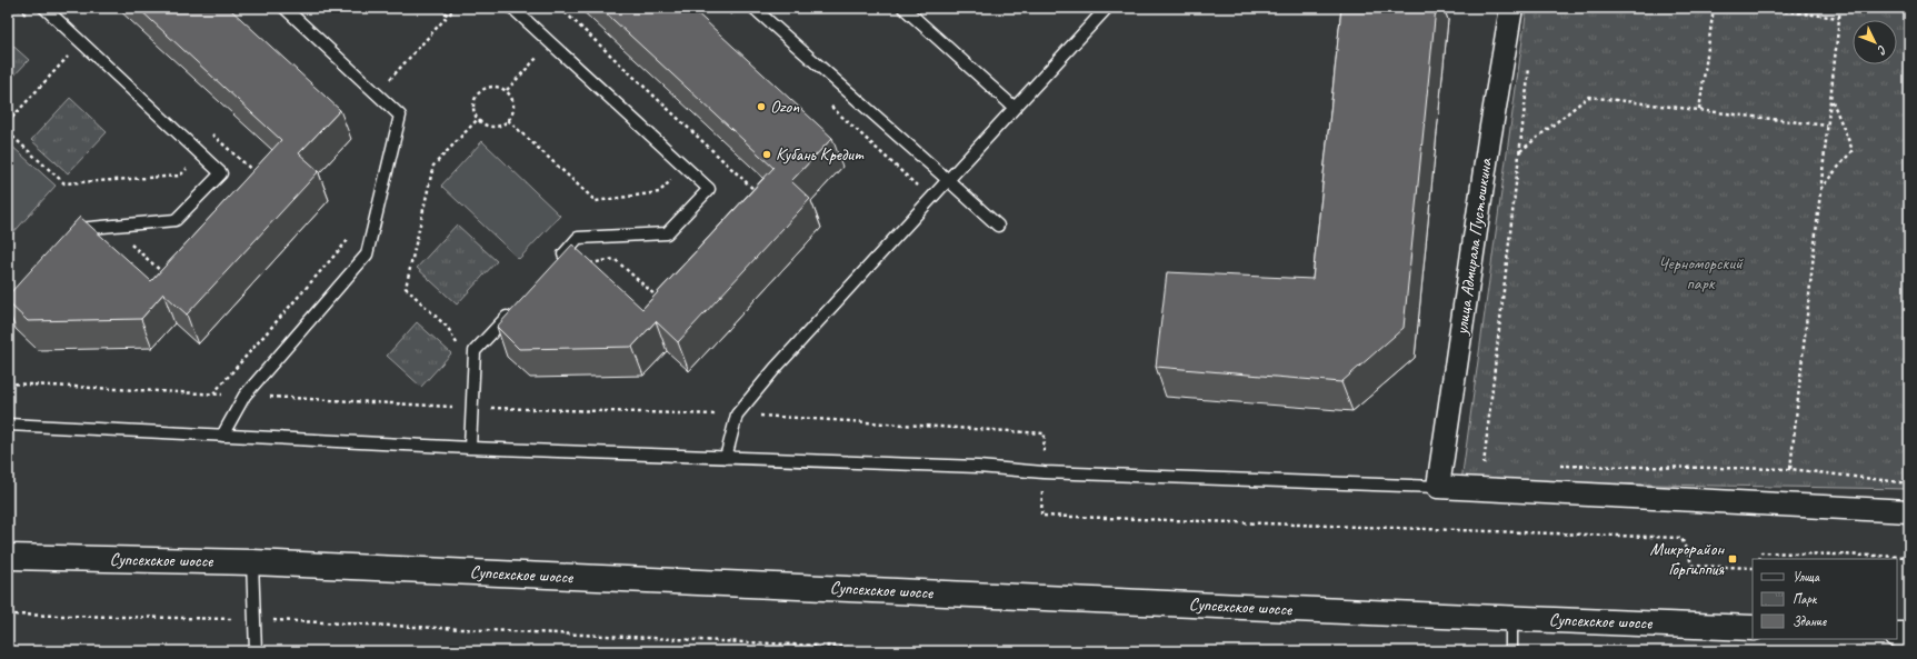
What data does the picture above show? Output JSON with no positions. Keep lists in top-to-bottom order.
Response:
{
  "streets": {
    "main road": ["Супсехское шоссе"],
    "street": ["улица Адмирала Пустошкина"]
  },
  "parks": ["Черноморский парк"],
  "places": {
    "other": ["Ozon", "Кубань Кредит"],
    "transit": ["Микрорайон Горгиппия"]
  },
  "legend": ["Улица", "Парк", "Здание"],
  "north": "bottom right"
}
